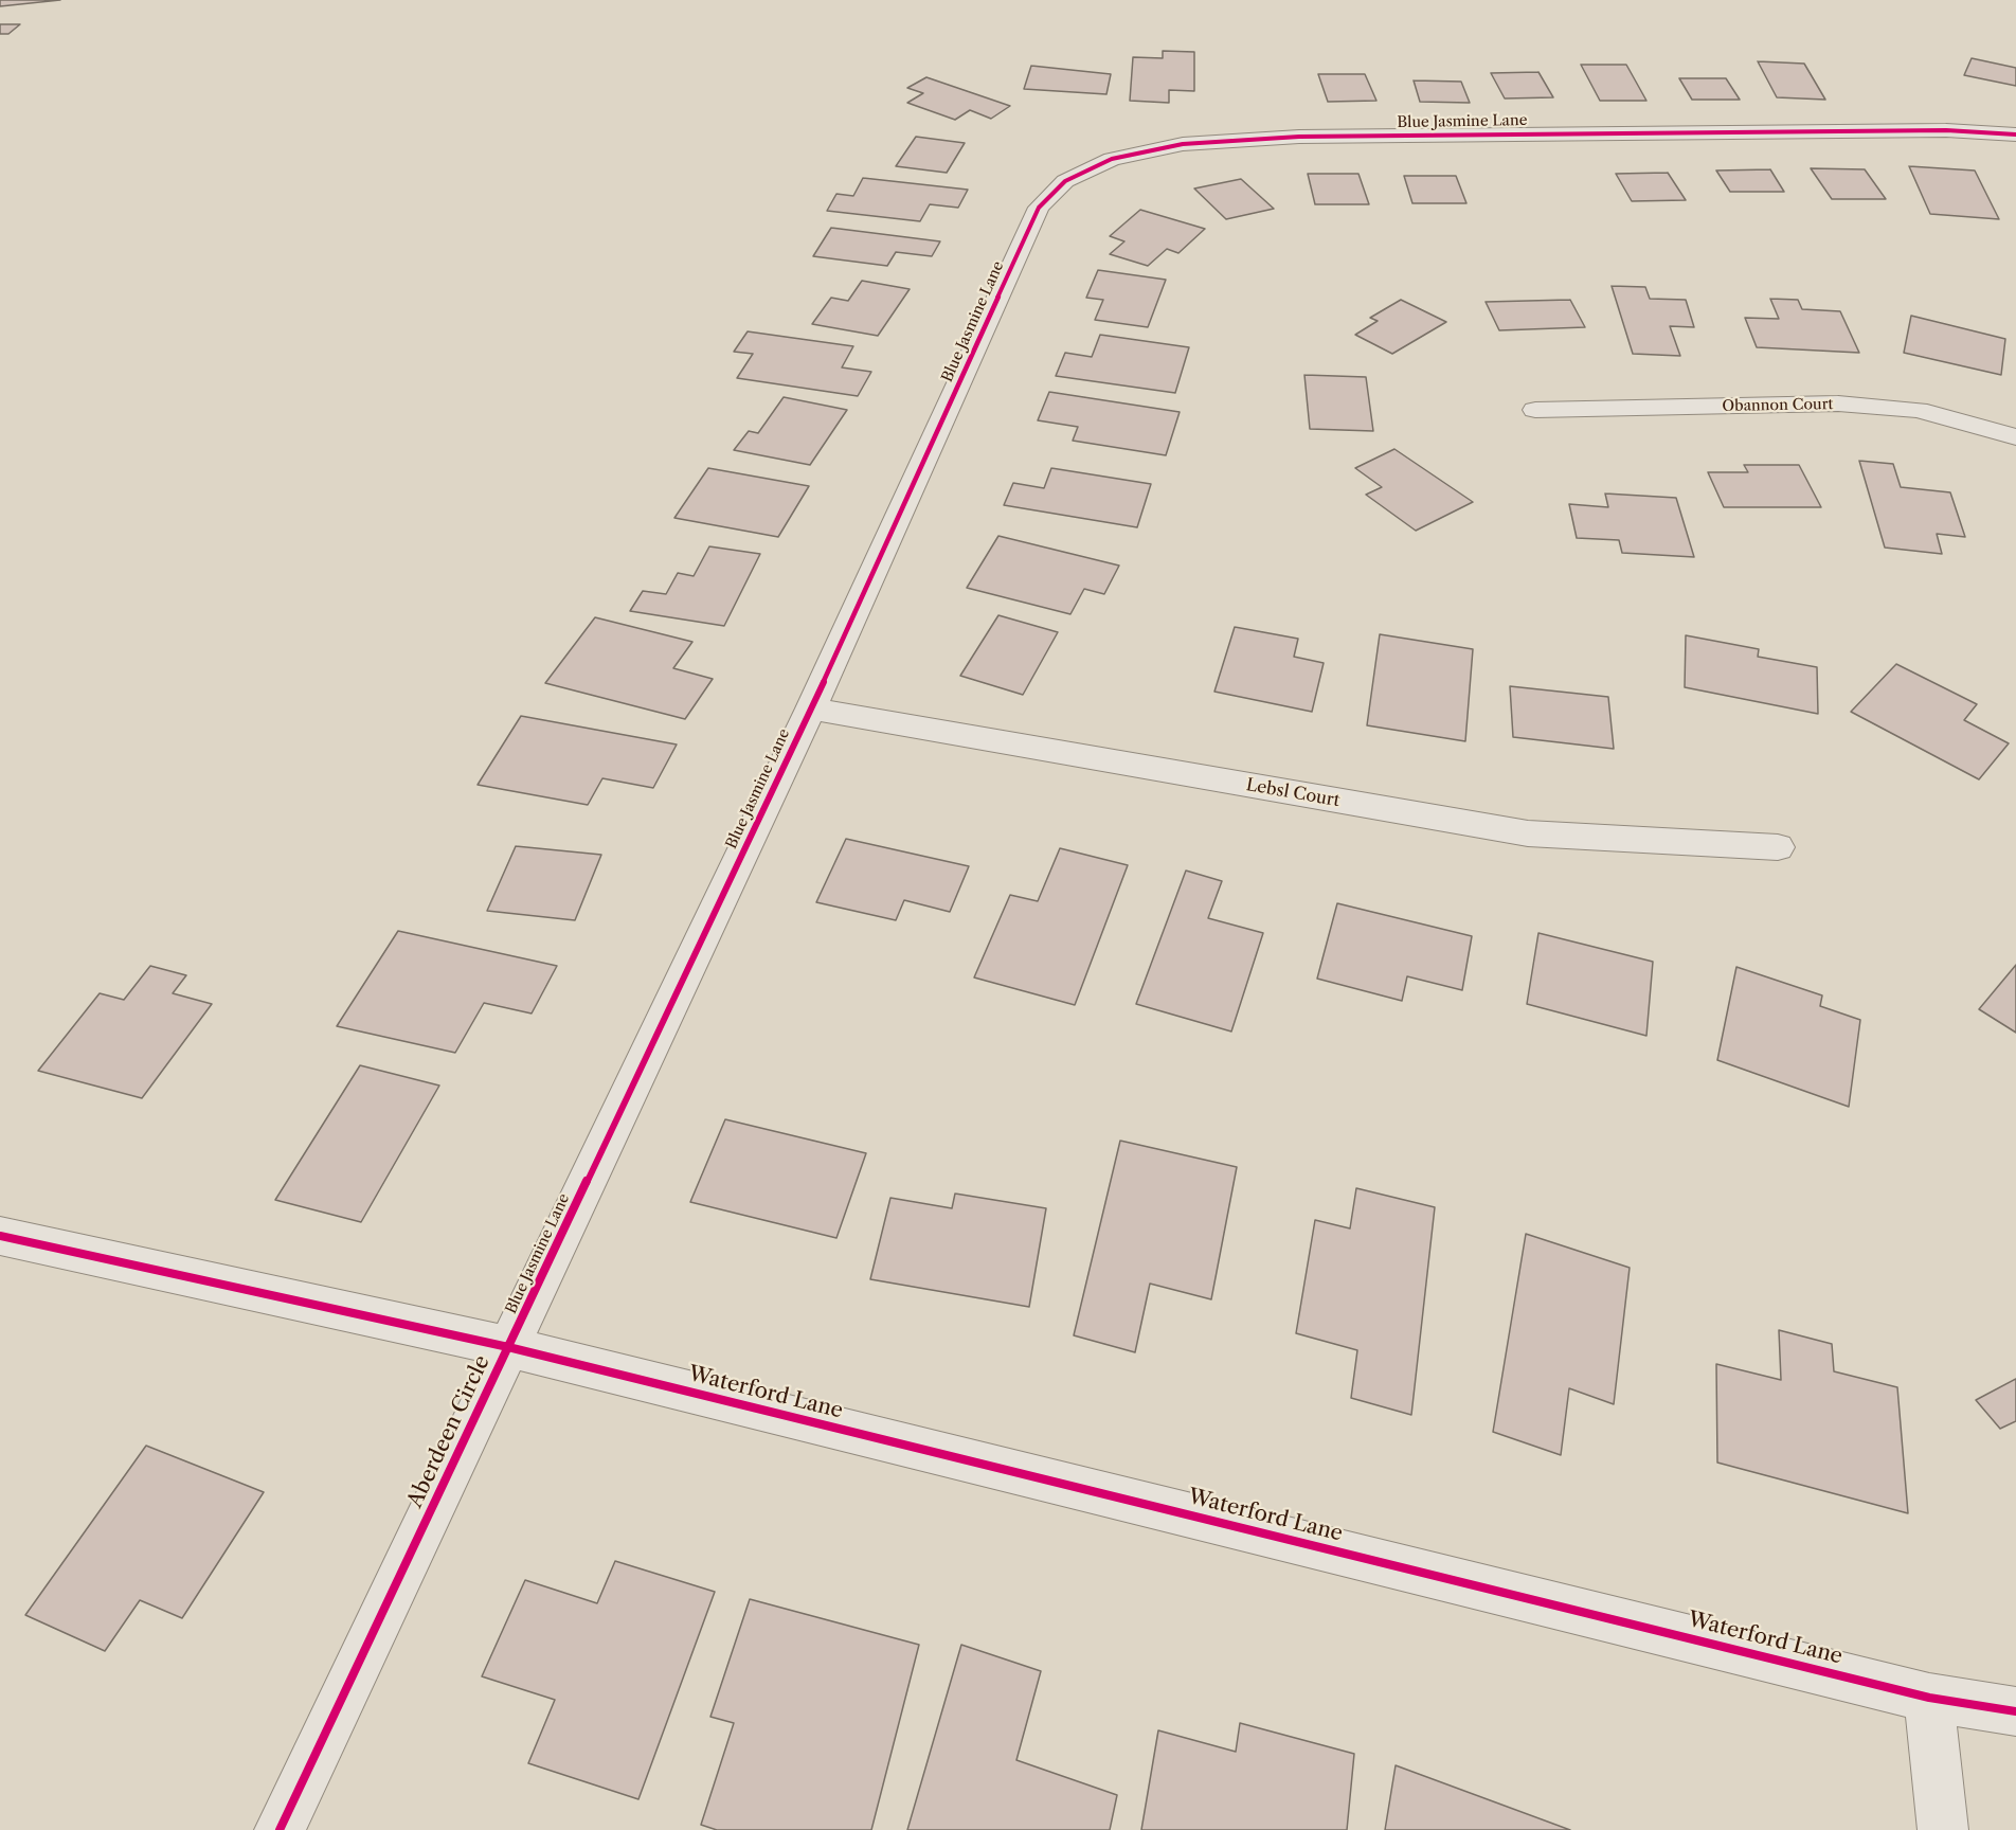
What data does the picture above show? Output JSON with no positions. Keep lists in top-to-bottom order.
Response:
{
  "streets": {
    "street": [
      "Blue Jasmine Lane",
      "Obannon Court",
      "Lebsl Court",
      "Waterford Lane",
      "Aberdeen Circle"
    ]
  },
  "crossings": [
    ["Blue Jasmine Lane", "Lebsl Court"],
    ["Blue Jasmine Lane", "Waterford Lane"],
    ["Blue Jasmine Lane", "Aberdeen Circle"],
    ["Waterford Lane", "Aberdeen Circle"]
  ]
}
